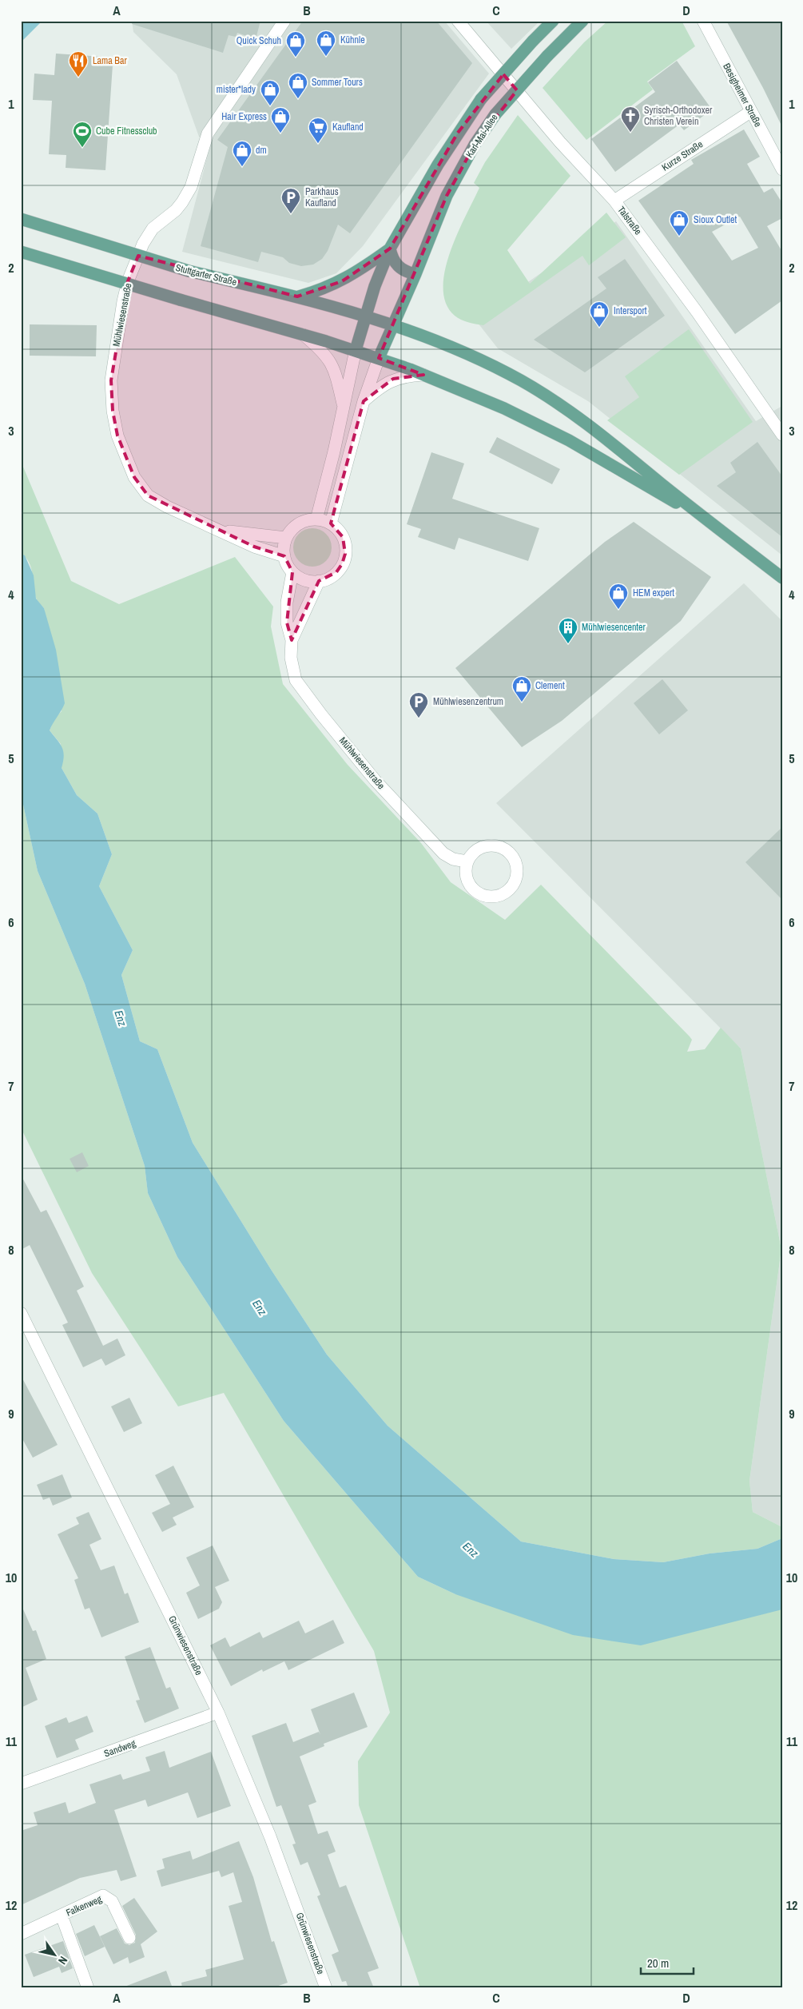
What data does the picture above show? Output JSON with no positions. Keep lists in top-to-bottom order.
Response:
{
  "streets": {
    "main road": ["Karl-Mai-Allee", "Stuttgarter Straße"],
    "street": [
      "Besigheimer Straße",
      "Kurze Straße",
      "Talstraße",
      "Mühlwiesenstraße",
      "Grünwiesenstraße",
      "Sandweg",
      "Falkenweg"
    ]
  },
  "crossings": [
    ["Besigheimer Straße", "Kurze Straße"],
    ["Karl-Mai-Allee", "Stuttgarter Straße"],
    ["Kurze Straße", "Talstraße"],
    ["Grünwiesenstraße", "Sandweg"]
  ],
  "water": ["Enz"],
  "places": {
    "shop": [
      "Kühnle",
      "Quick Schuh",
      "Sommer Tours",
      "mister*lady",
      "Hair Express",
      "dm",
      "Sioux Outlet",
      "Intersport",
      "HEM expert",
      "Clement"
    ],
    "restaurant": ["Lama Bar"],
    "church": ["Syrisch-Orthodoxer Christen Verein"],
    "supermarket": ["Kaufland"],
    "sports": ["Cube Fitnessclub"],
    "parking": ["Parkhaus Kaufland", "Mühlwiesenzentrum"],
    "building": ["Mühlwiesencenter"]
  },
  "scale_bar": "20 m",
  "north": "bottom right",
  "grid": {
    "columns": [
      "A",
      "B",
      "C",
      "D"
    ],
    "rows": [
      "1",
      "2",
      "3",
      "4",
      "5",
      "6",
      "7",
      "8",
      "9",
      "10",
      "11",
      "12"
    ]
  }
}
